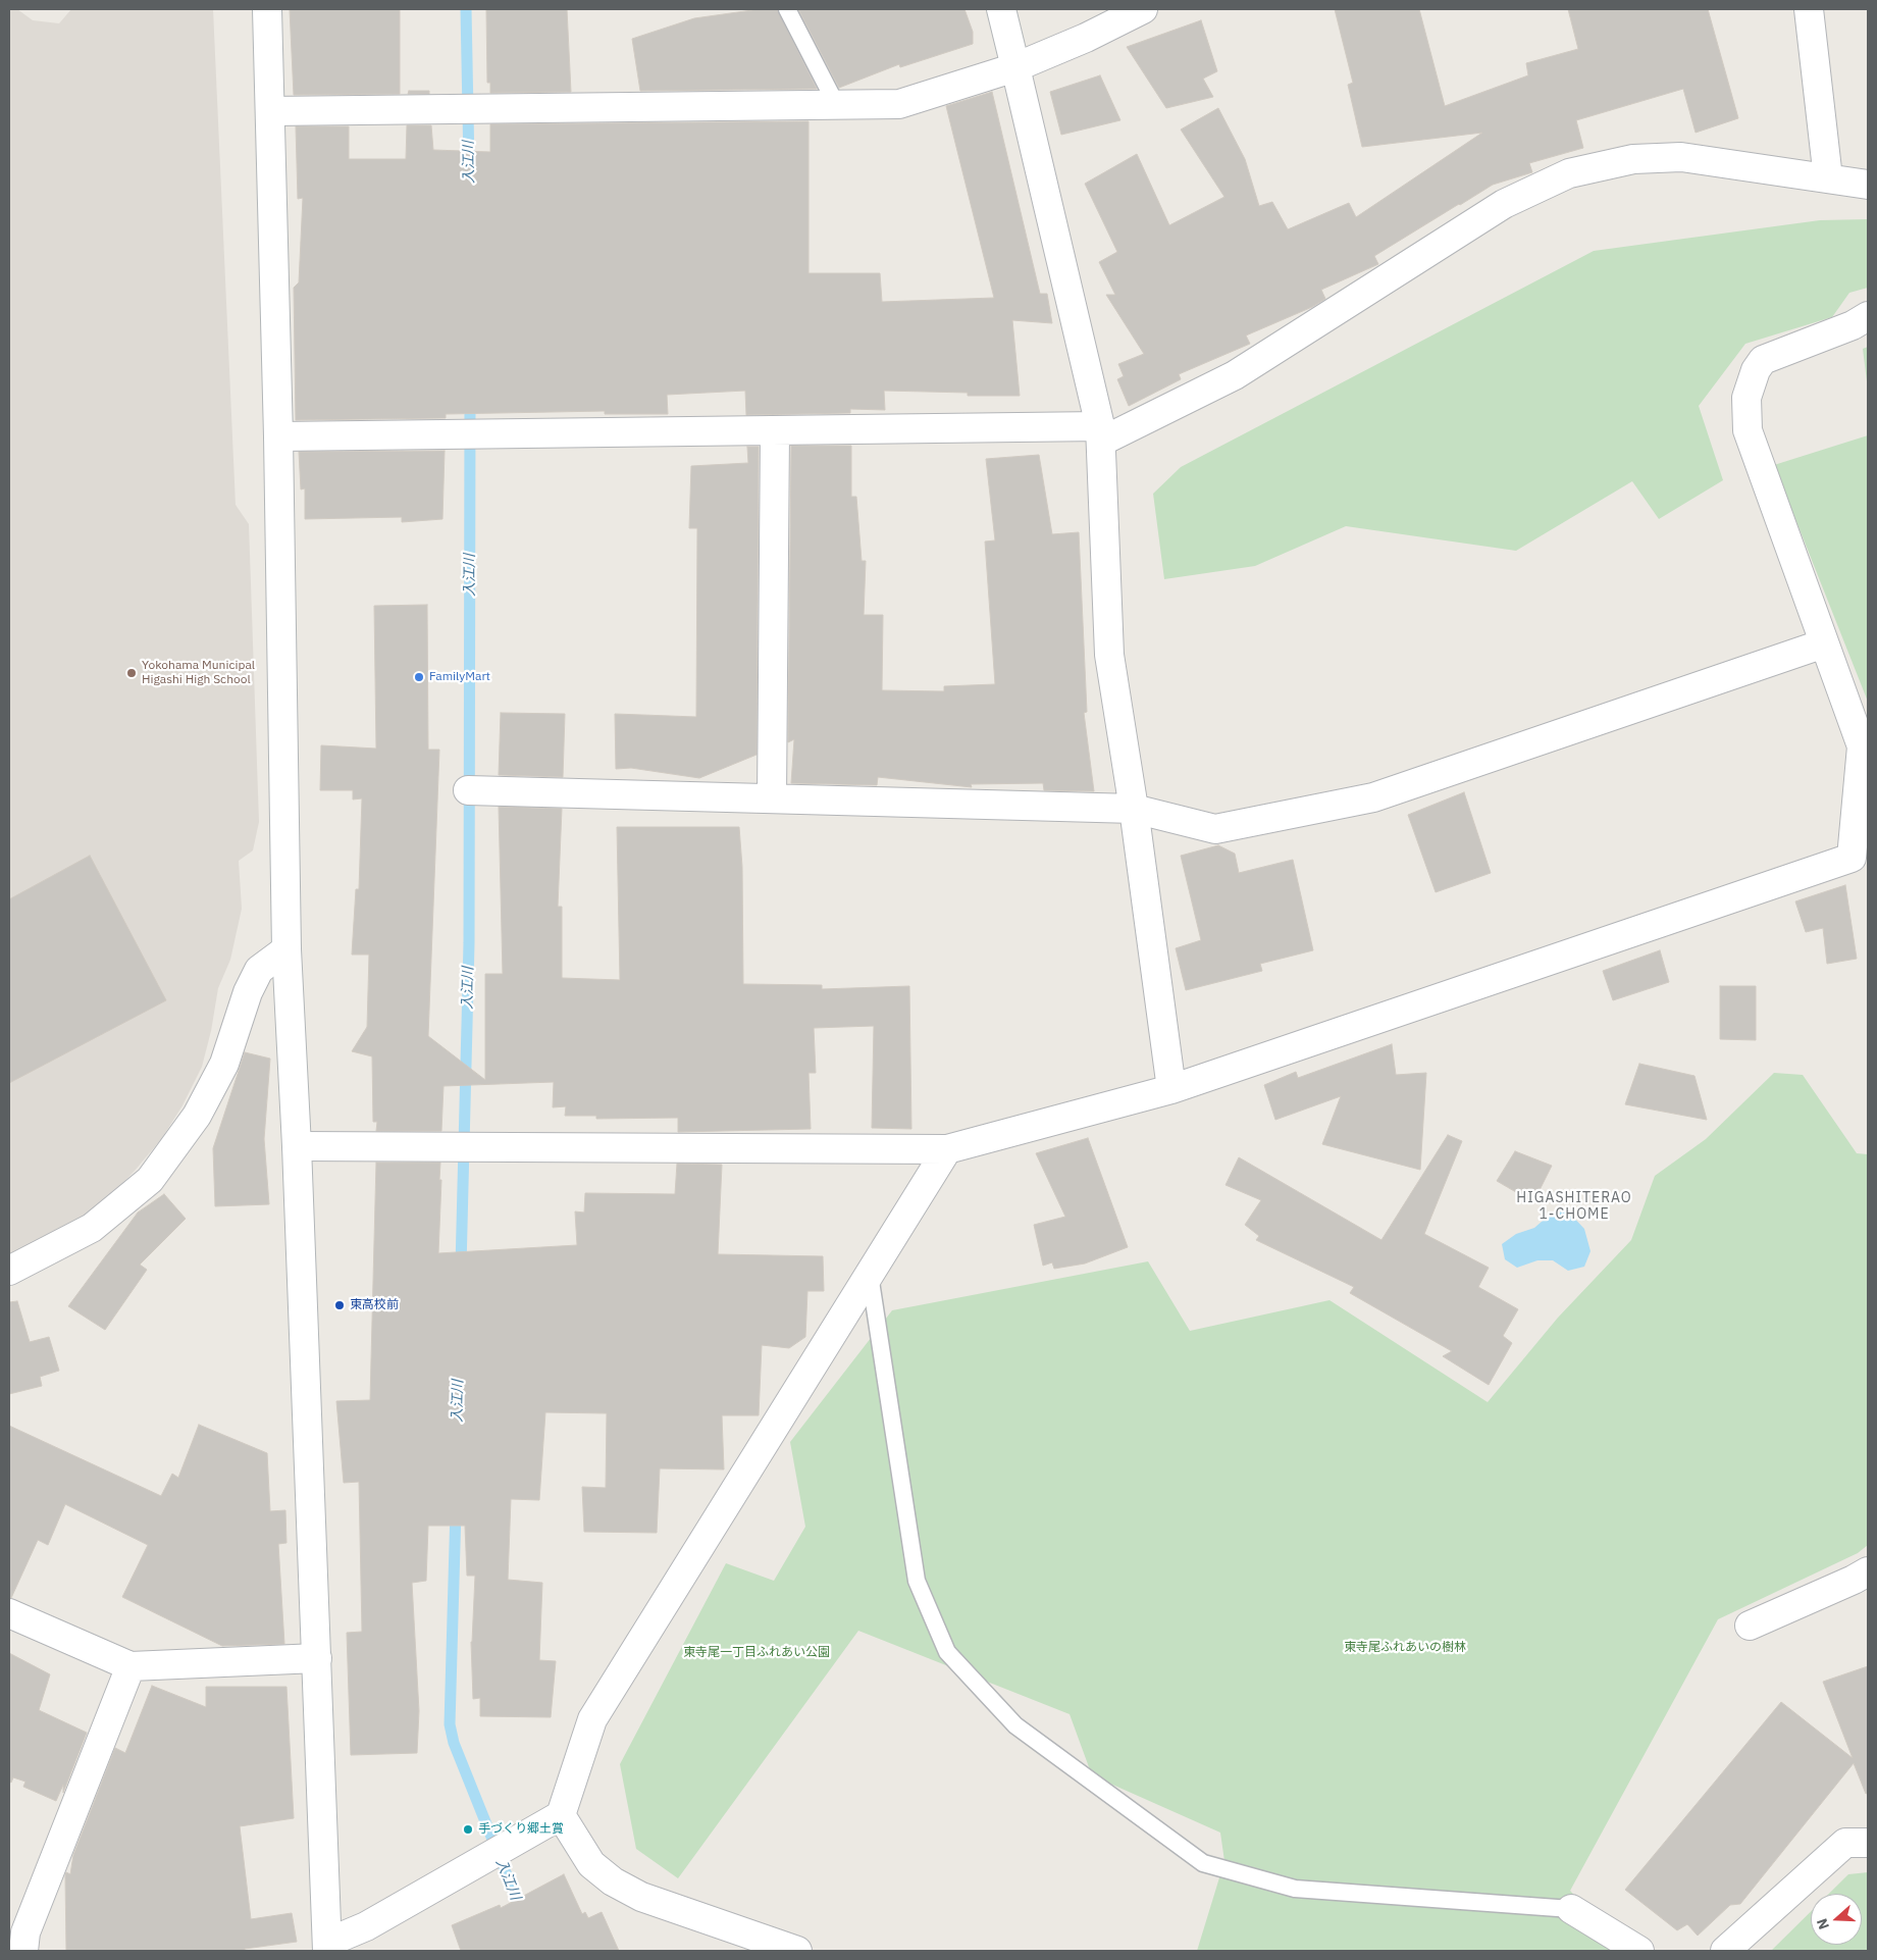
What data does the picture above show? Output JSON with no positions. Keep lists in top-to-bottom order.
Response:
{
  "districts": ["HIGASHITERAO 1-CHOME"],
  "water": ["入江川"],
  "parks": ["東寺尾ふれあいの樹林", "東寺尾一丁目ふれあい公園"],
  "places": [
    "Yokohama Municipal Higashi High School",
    "FamilyMart",
    "東高校前",
    "手づくり郷土賞"
  ],
  "north": "left"
}
